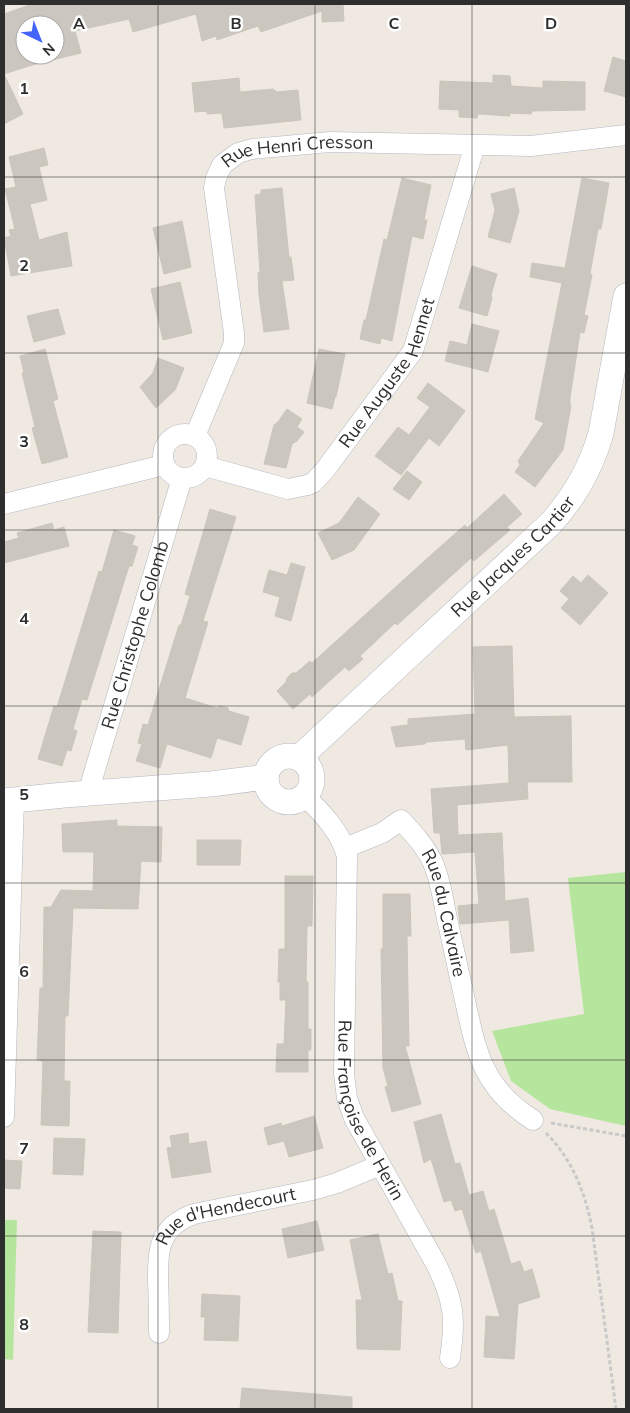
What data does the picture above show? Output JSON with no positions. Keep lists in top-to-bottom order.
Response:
{
  "streets": {
    "street": [
      "Rue Henri Cresson",
      "Rue Auguste Hennet",
      "Rue Jacques Cartier",
      "Rue Christophe Colomb",
      "Rue du Calvaire",
      "Rue Françoise de Herin",
      "Rue d'Hendecourt"
    ]
  },
  "crossings": [
    ["Rue Henri Cresson", "Rue Auguste Hennet"],
    ["Rue Henri Cresson", "Rue Christophe Colomb"],
    ["Rue Auguste Hennet", "Rue Christophe Colomb"],
    ["Rue du Calvaire", "Rue Françoise de Herin"],
    ["Rue Françoise de Herin", "Rue d'Hendecourt"]
  ],
  "north": "bottom right",
  "grid": {
    "columns": [
      "A",
      "B",
      "C",
      "D"
    ],
    "rows": [
      "1",
      "2",
      "3",
      "4",
      "5",
      "6",
      "7",
      "8"
    ]
  }
}
